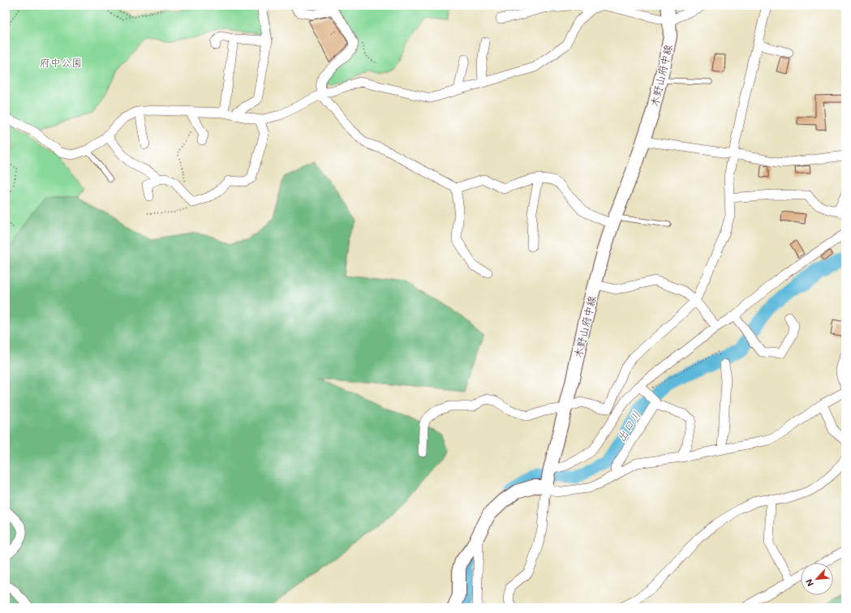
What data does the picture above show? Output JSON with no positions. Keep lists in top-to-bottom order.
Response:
{
  "streets": {
    "main road": ["木野山府中線"]
  },
  "water": ["出口川"],
  "parks": ["府中公園"],
  "north": "bottom left"
}
